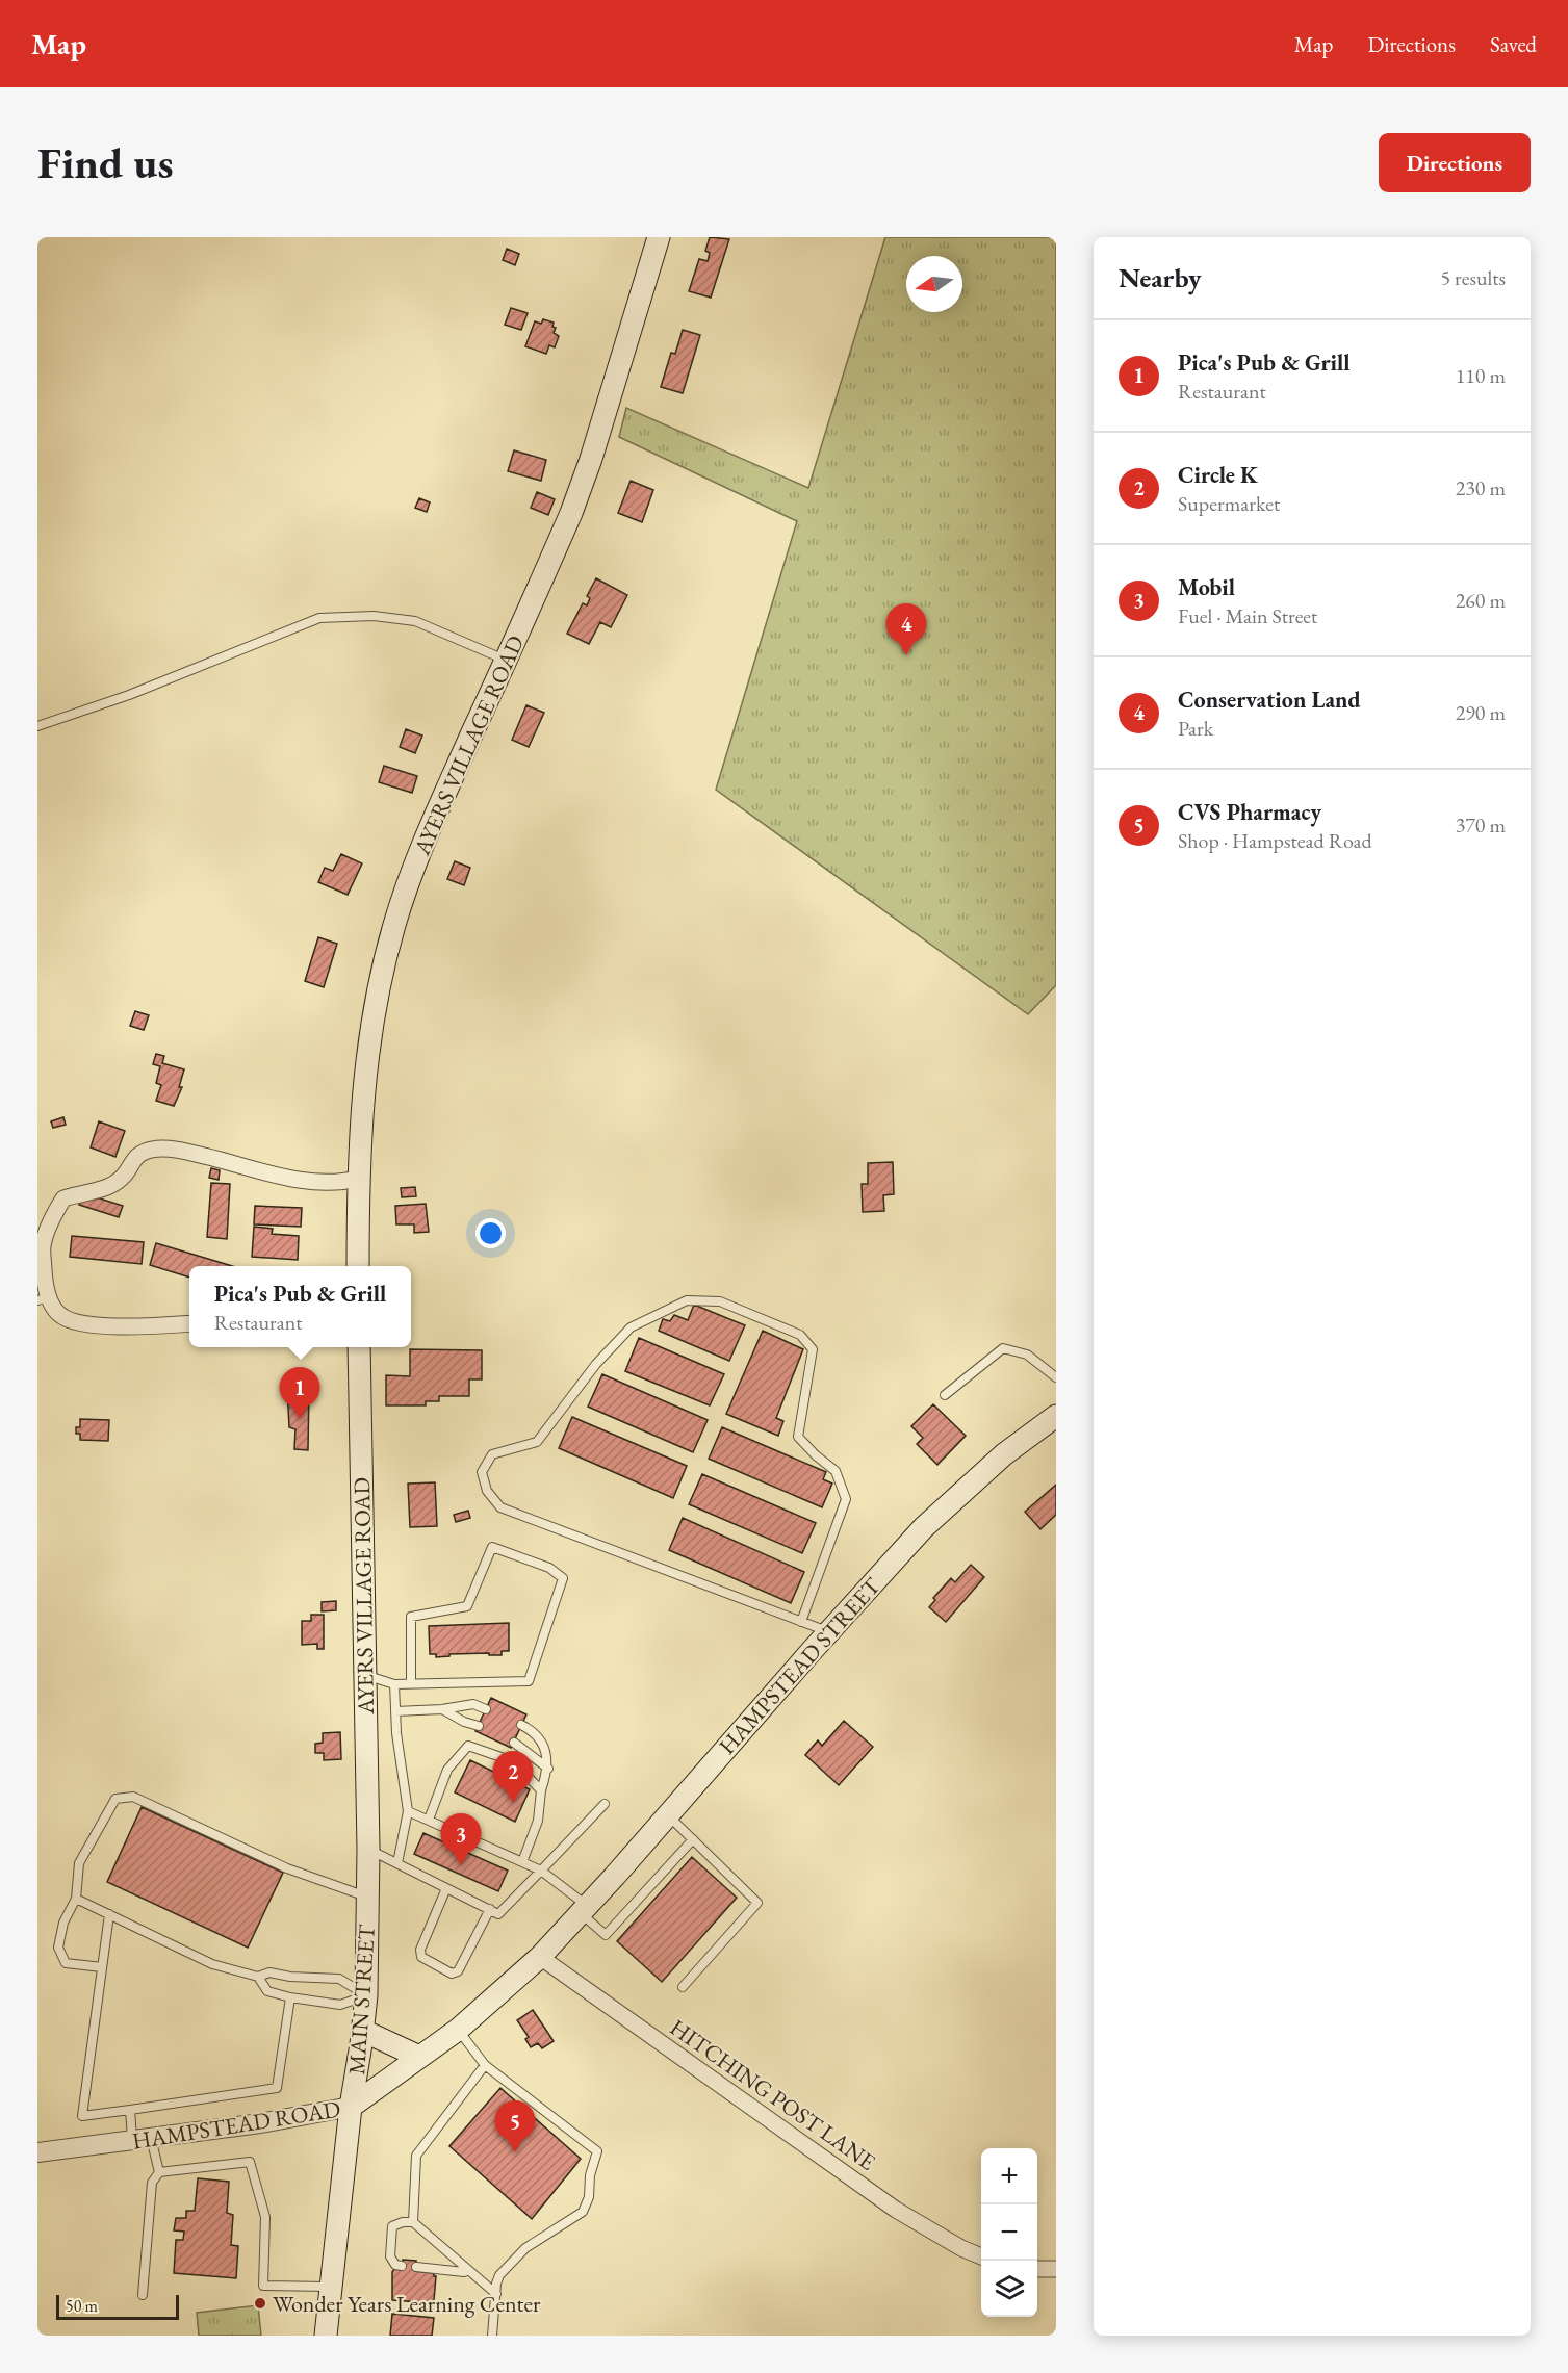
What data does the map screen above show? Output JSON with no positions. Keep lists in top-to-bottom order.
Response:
{
  "streets": {
    "main road": [
      "AYERS VILLAGE ROAD",
      "HAMPSTEAD STREET",
      "MAIN STREET",
      "HAMPSTEAD ROAD"
    ],
    "street": ["HITCHING POST LANE"]
  },
  "crossings": [
    ["AYERS VILLAGE ROAD", "MAIN STREET"],
    ["HAMPSTEAD STREET", "HAMPSTEAD ROAD"],
    ["MAIN STREET", "HAMPSTEAD ROAD"],
    ["HITCHING POST LANE", "HAMPSTEAD ROAD"]
  ],
  "places": ["Wonder Years Learning Center"],
  "scale_bar": "50 m",
  "north": "left",
  "page": {
    "header": "Map",
    "nav": ["Map", "Directions", "Saved"],
    "buttons": "Directions",
    "title": "Find us",
    "heading": ["Nearby", "5 results"],
    "list": [
      {
        "mark": "1",
        "name": "Pica's Pub & Grill",
        "note": "Restaurant",
        "value": "110 m"
      },
      {
        "mark": "2",
        "name": "Circle K",
        "note": "Supermarket",
        "value": "230 m"
      },
      {
        "mark": "3",
        "name": "Mobil",
        "note": "Fuel · Main Street",
        "value": "260 m"
      },
      {
        "mark": "4",
        "name": "Conservation Land",
        "note": "Park",
        "value": "290 m"
      },
      {
        "mark": "5",
        "name": "CVS Pharmacy",
        "note": "Shop · Hampstead Road",
        "value": "370 m"
      }
    ],
    "pins": [
      "4",
      "1",
      "2",
      "3",
      "5"
    ],
    "popup": ["Pica's Pub & Grill", "Restaurant"],
    "map_buttons": ["+", "−"],
    "scale": "50 m"
  }
}
